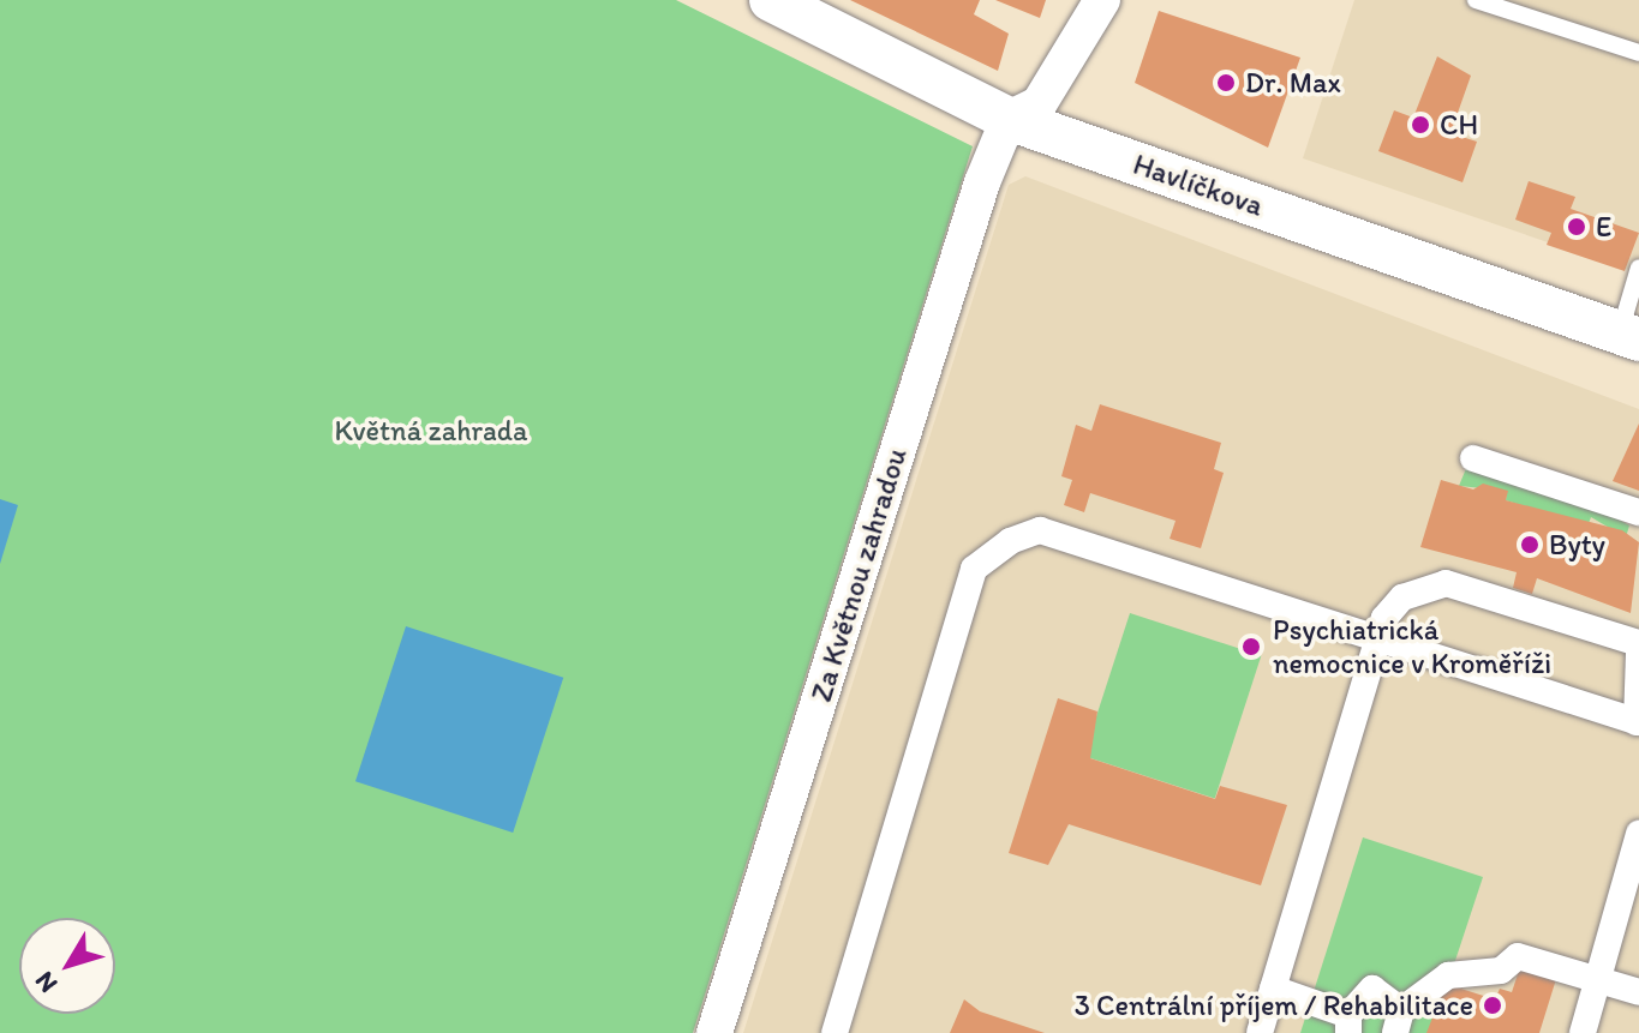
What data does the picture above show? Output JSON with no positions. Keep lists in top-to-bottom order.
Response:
{
  "streets": {
    "street": ["Havlíčkova", "Za Květnou zahradou"]
  },
  "crossings": [
    ["Havlíčkova", "Za Květnou zahradou"]
  ],
  "parks": ["Květná zahrada"],
  "places": [
    "Dr. Max",
    "CH",
    "E",
    "Byty",
    "Psychiatrická nemocnice v Kroměříži",
    "3 Centrální příjem / Rehabilitace"
  ],
  "north": "bottom left"
}
